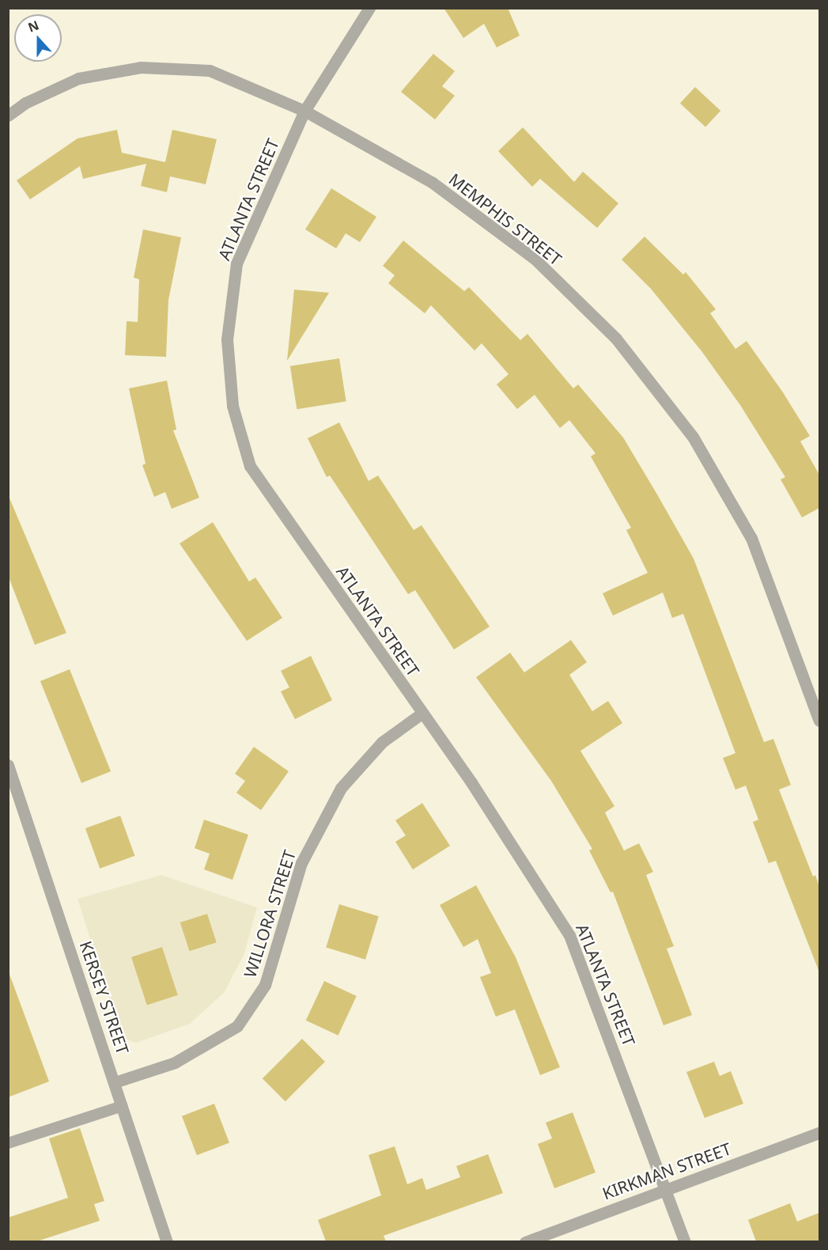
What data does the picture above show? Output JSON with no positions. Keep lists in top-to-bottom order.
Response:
{
  "streets": {
    "street": [
      "ATLANTA STREET",
      "MEMPHIS STREET",
      "WILLORA STREET",
      "KERSEY STREET",
      "KIRKMAN STREET"
    ]
  },
  "crossings": [
    ["ATLANTA STREET", "MEMPHIS STREET"],
    ["ATLANTA STREET", "WILLORA STREET"],
    ["ATLANTA STREET", "KIRKMAN STREET"],
    ["WILLORA STREET", "KERSEY STREET"]
  ],
  "north": "top"
}
